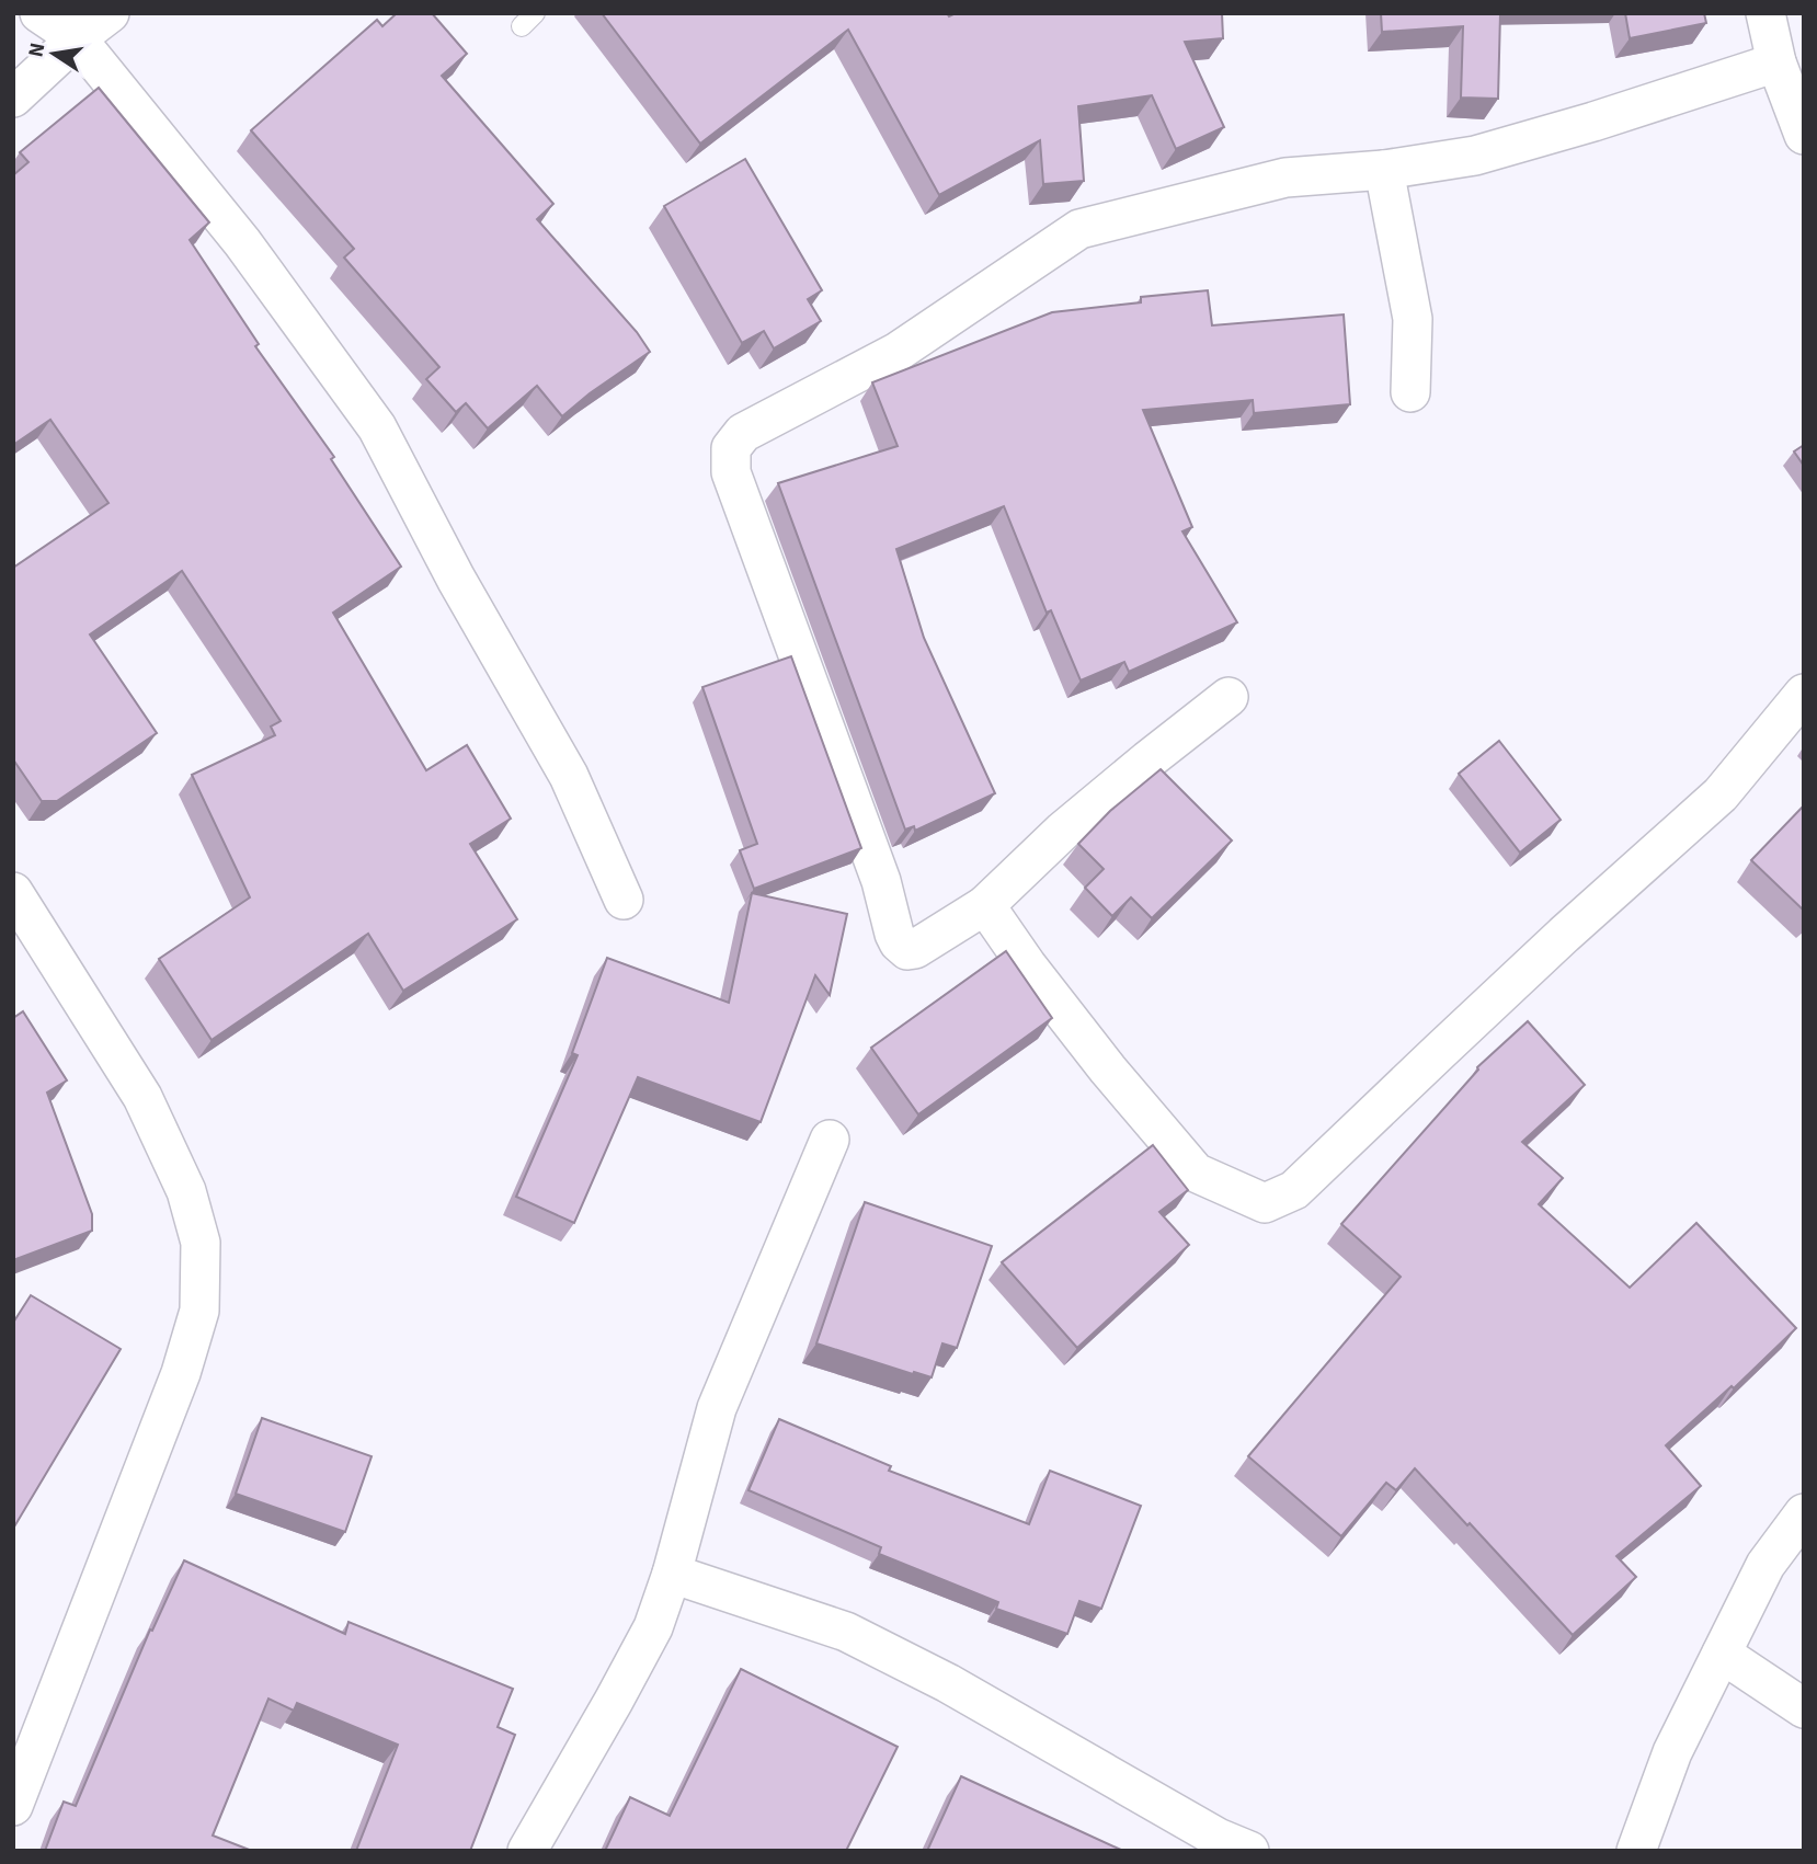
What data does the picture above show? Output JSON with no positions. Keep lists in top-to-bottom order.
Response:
{
  "north": "left"
}
